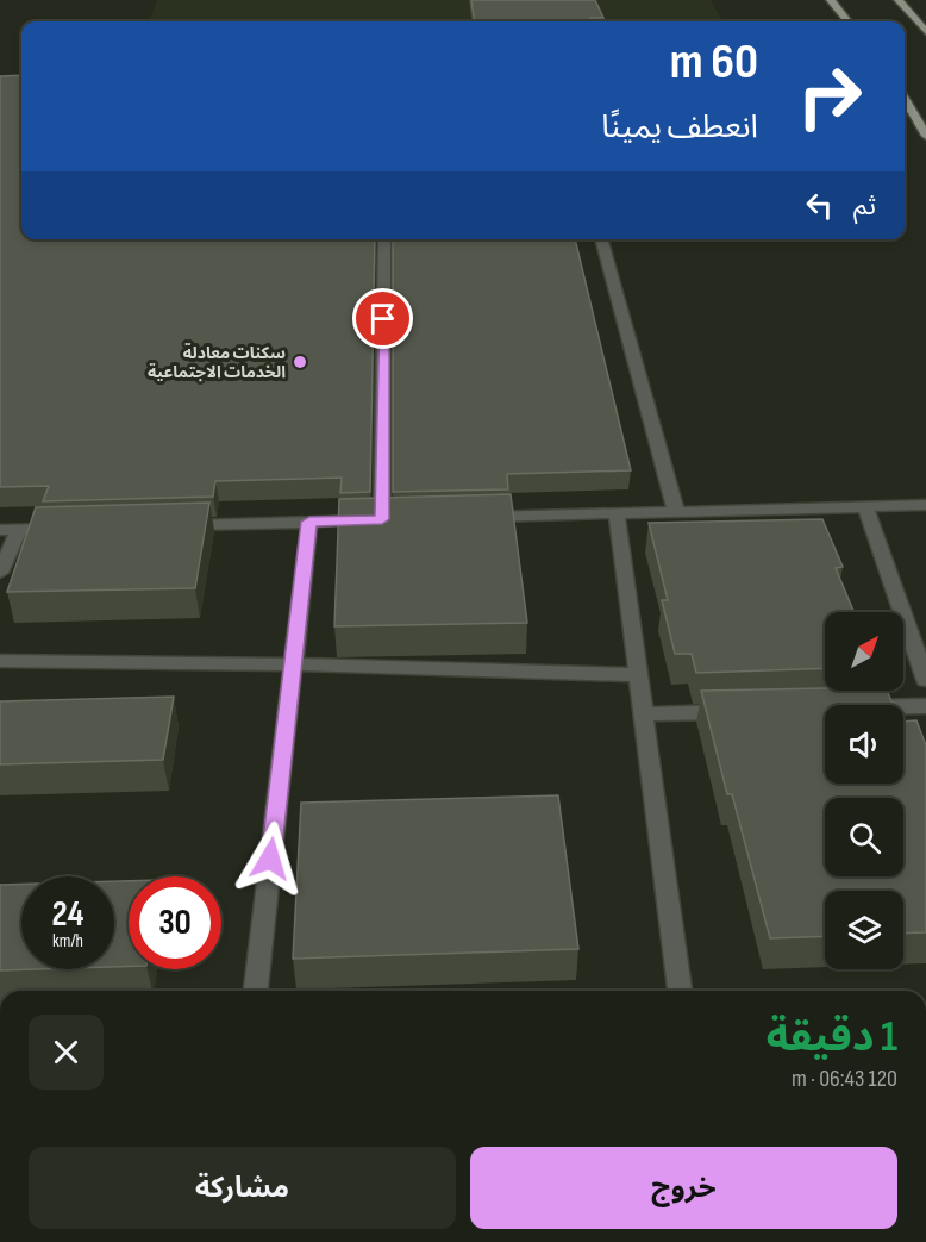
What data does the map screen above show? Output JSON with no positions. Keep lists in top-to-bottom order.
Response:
{
  "places": ["سكنات معادلة الخدمات الاجتماعية"],
  "north": "top right",
  "page": {
    "turn": ["60 m", "انعطف يمينًا"],
    "then": "ثم",
    "speed": "24 km/h",
    "limit": "30",
    "heading": ["1 دقيقة", "120 m · 06:43"],
    "buttons": ["خروج", "مشاركة"]
  }
}
